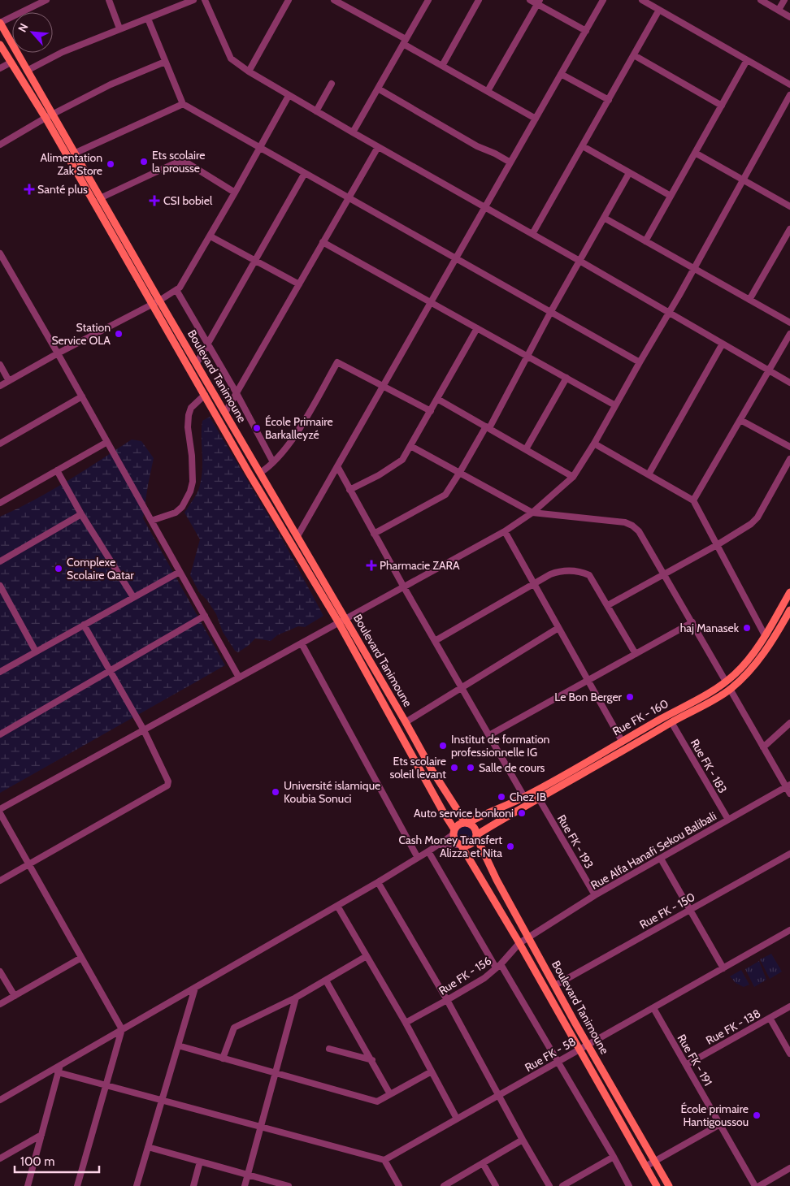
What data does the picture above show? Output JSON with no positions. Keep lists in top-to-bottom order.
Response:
{
  "streets": {
    "main road": ["Boulevard Tanimoune", "Rue FK - 160"],
    "street": [
      "Rue FK - 183",
      "Rue FK - 193",
      "Rue Alfa Hanafi Sekou Balibali",
      "Rue FK - 150",
      "Rue FK - 156",
      "Rue FK - 138",
      "Rue FK - 58",
      "Rue FK - 191"
    ]
  },
  "crossings": [
    ["Boulevard Tanimoune", "Rue FK - 160"],
    ["Boulevard Tanimoune", "Rue Alfa Hanafi Sekou Balibali"],
    ["Boulevard Tanimoune", "Rue FK - 150"],
    ["Boulevard Tanimoune", "Rue FK - 156"],
    ["Boulevard Tanimoune", "Rue FK - 58"],
    ["Rue FK - 160", "Rue FK - 183"],
    ["Rue FK - 160", "Rue FK - 193"],
    ["Rue FK - 183", "Rue Alfa Hanafi Sekou Balibali"],
    ["Rue FK - 193", "Rue Alfa Hanafi Sekou Balibali"],
    ["Rue Alfa Hanafi Sekou Balibali", "Rue FK - 156"],
    ["Rue FK - 138", "Rue FK - 191"],
    ["Rue FK - 58", "Rue FK - 191"]
  ],
  "places": {
    "other": [
      "Ets scolaire la prousse",
      "Alimentation Zak Store",
      "Station Service OLA",
      "École Primaire Barkalleyzé",
      "Complexe Scolaire Qatar",
      "haj Manasek",
      "Le Bon Berger",
      "Institut de formation professionnelle IG",
      "Ets scolaire soleil levant",
      "Salle de cours",
      "Université islamique Koubia Sonuci",
      "Chez IB",
      "Auto service bonkoni",
      "Cash Money Transfert Alizza et Nita",
      "École primaire Hantigoussou"
    ],
    "health": ["Santé plus", "CSI bobiel", "Pharmacie ZARA"]
  },
  "scale_bar": "100 m",
  "north": "top left"
}
